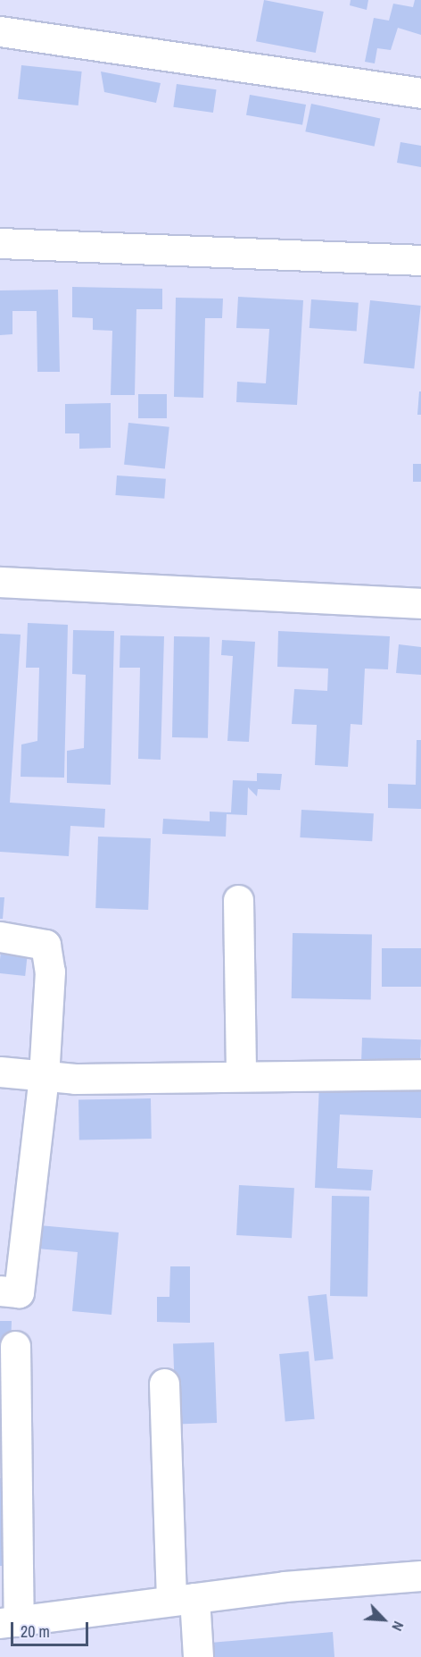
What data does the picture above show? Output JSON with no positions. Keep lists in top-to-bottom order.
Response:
{
  "scale_bar": "20 m",
  "north": "bottom right"
}
